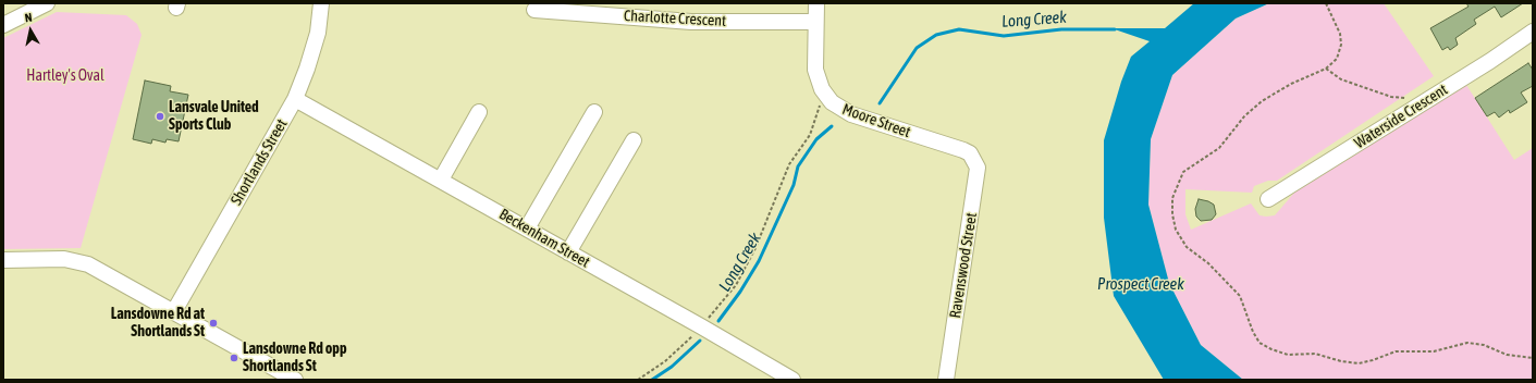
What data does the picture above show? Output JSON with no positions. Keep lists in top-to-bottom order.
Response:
{
  "streets": {
    "street": [
      "Charlotte Crescent",
      "Waterside Crescent",
      "Moore Street",
      "Shortlands Street",
      "Beckenham Street",
      "Ravenswood Street"
    ]
  },
  "crossings": [
    ["Charlotte Crescent", "Moore Street"],
    ["Moore Street", "Ravenswood Street"],
    ["Shortlands Street", "Beckenham Street"]
  ],
  "water": ["Long Creek", "Prospect Creek"],
  "parks": ["Hartley's Oval"],
  "places": ["Lansvale United Sports Club", "Lansdowne Rd at Shortlands St", "Lansdowne Rd opp Shortlands St"],
  "north": "top"
}
